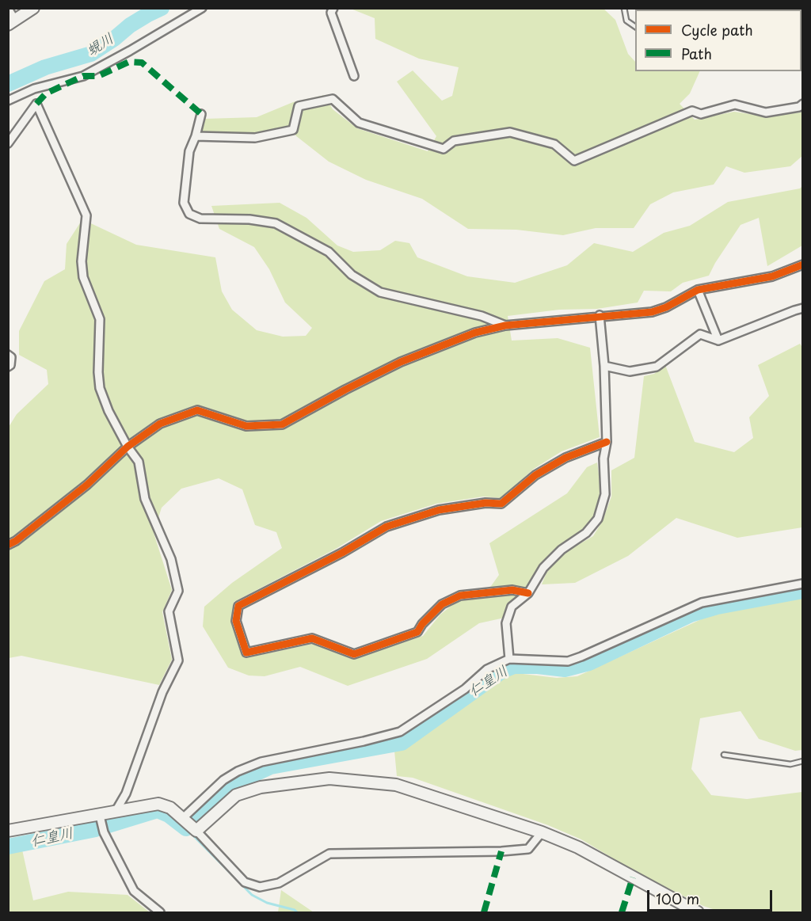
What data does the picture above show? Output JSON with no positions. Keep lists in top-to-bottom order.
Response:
{
  "water": ["蜆川", "仁皇川"],
  "legend": ["Cycle path", "Path"],
  "scale_bar": "100 m"
}
